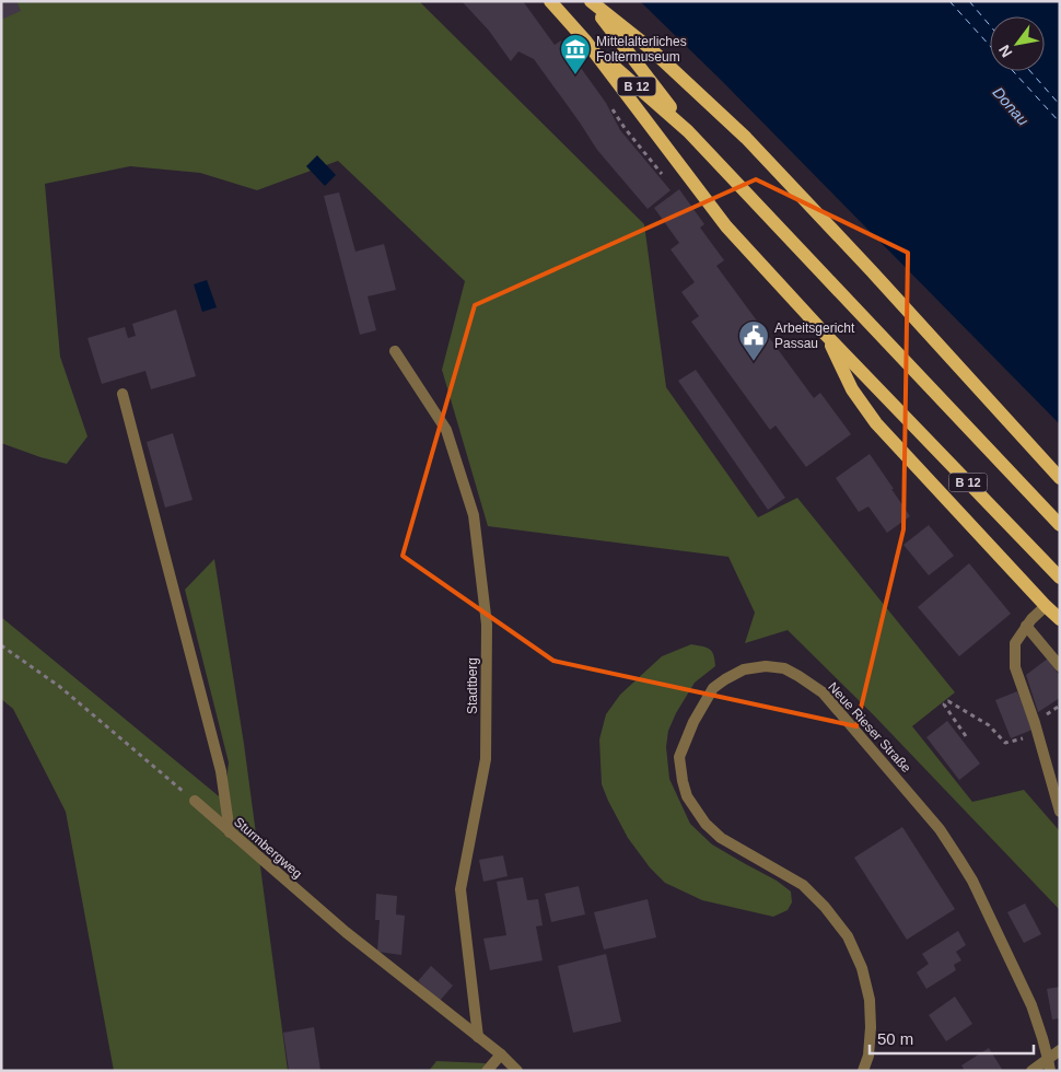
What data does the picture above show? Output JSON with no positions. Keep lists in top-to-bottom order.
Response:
{
  "streets": {
    "main road": ["B 12"],
    "street": ["Stadtberg", "Neue Rieser Straße", "Sturmbergweg"]
  },
  "crossings": [
    ["Stadtberg", "Sturmbergweg"]
  ],
  "water": ["Donau"],
  "places": {
    "museum": ["Mittelalterliches Foltermuseum"],
    "public building": ["Arbeitsgericht Passau"]
  },
  "scale_bar": "50 m",
  "north": "bottom left"
}
